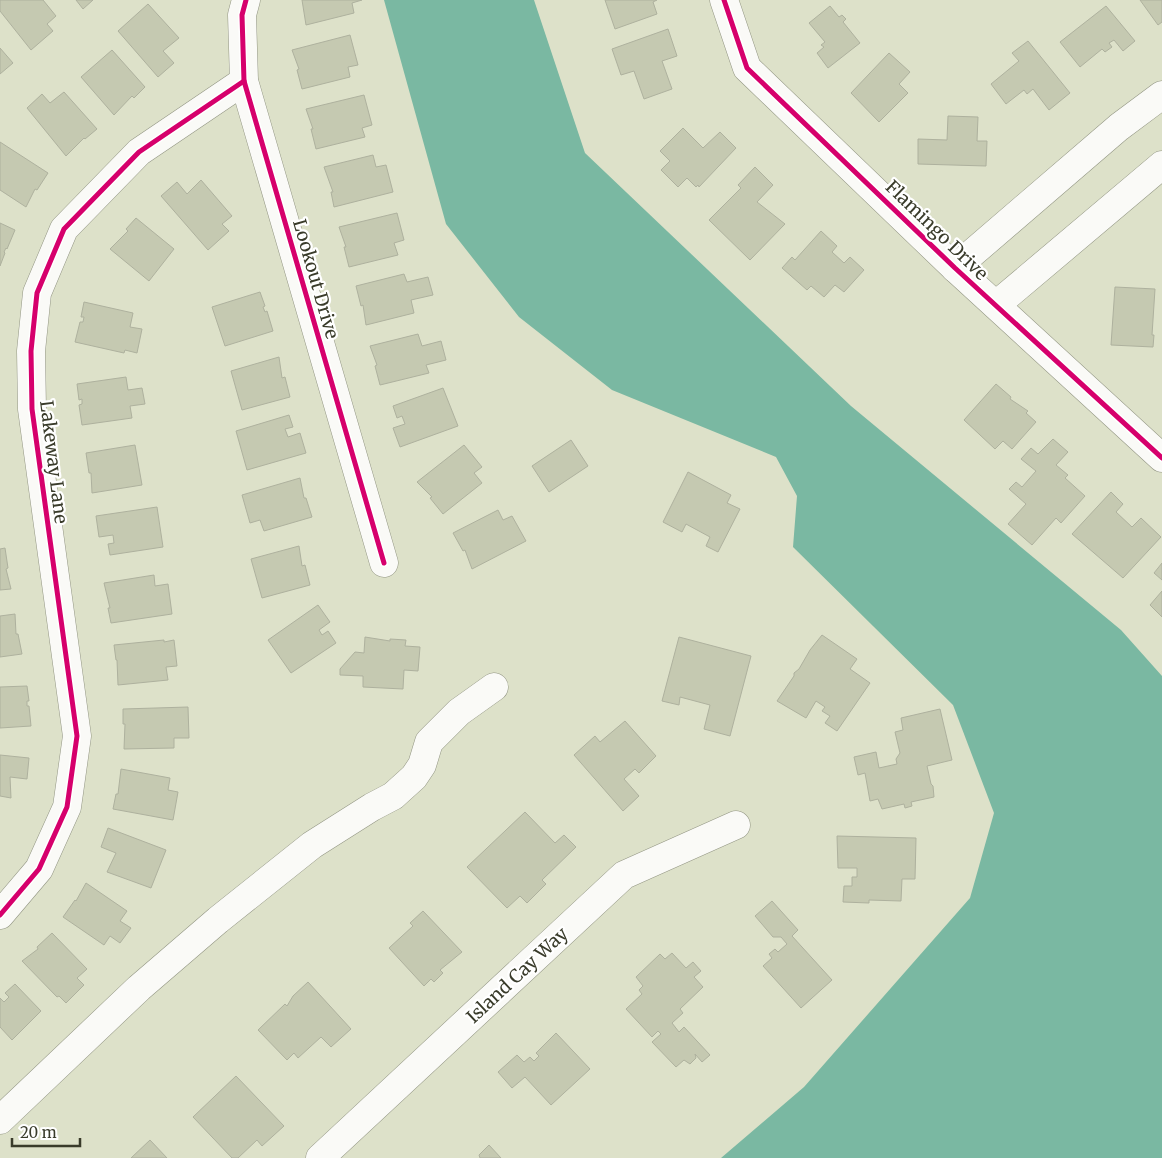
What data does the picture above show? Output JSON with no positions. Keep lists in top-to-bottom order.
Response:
{
  "streets": {
    "street": [
      "Flamingo Drive",
      "Lookout Drive",
      "Lakeway Lane",
      "Island Cay Way"
    ]
  },
  "crossings": [
    ["Lookout Drive", "Lakeway Lane"]
  ],
  "scale_bar": "20 m"
}
